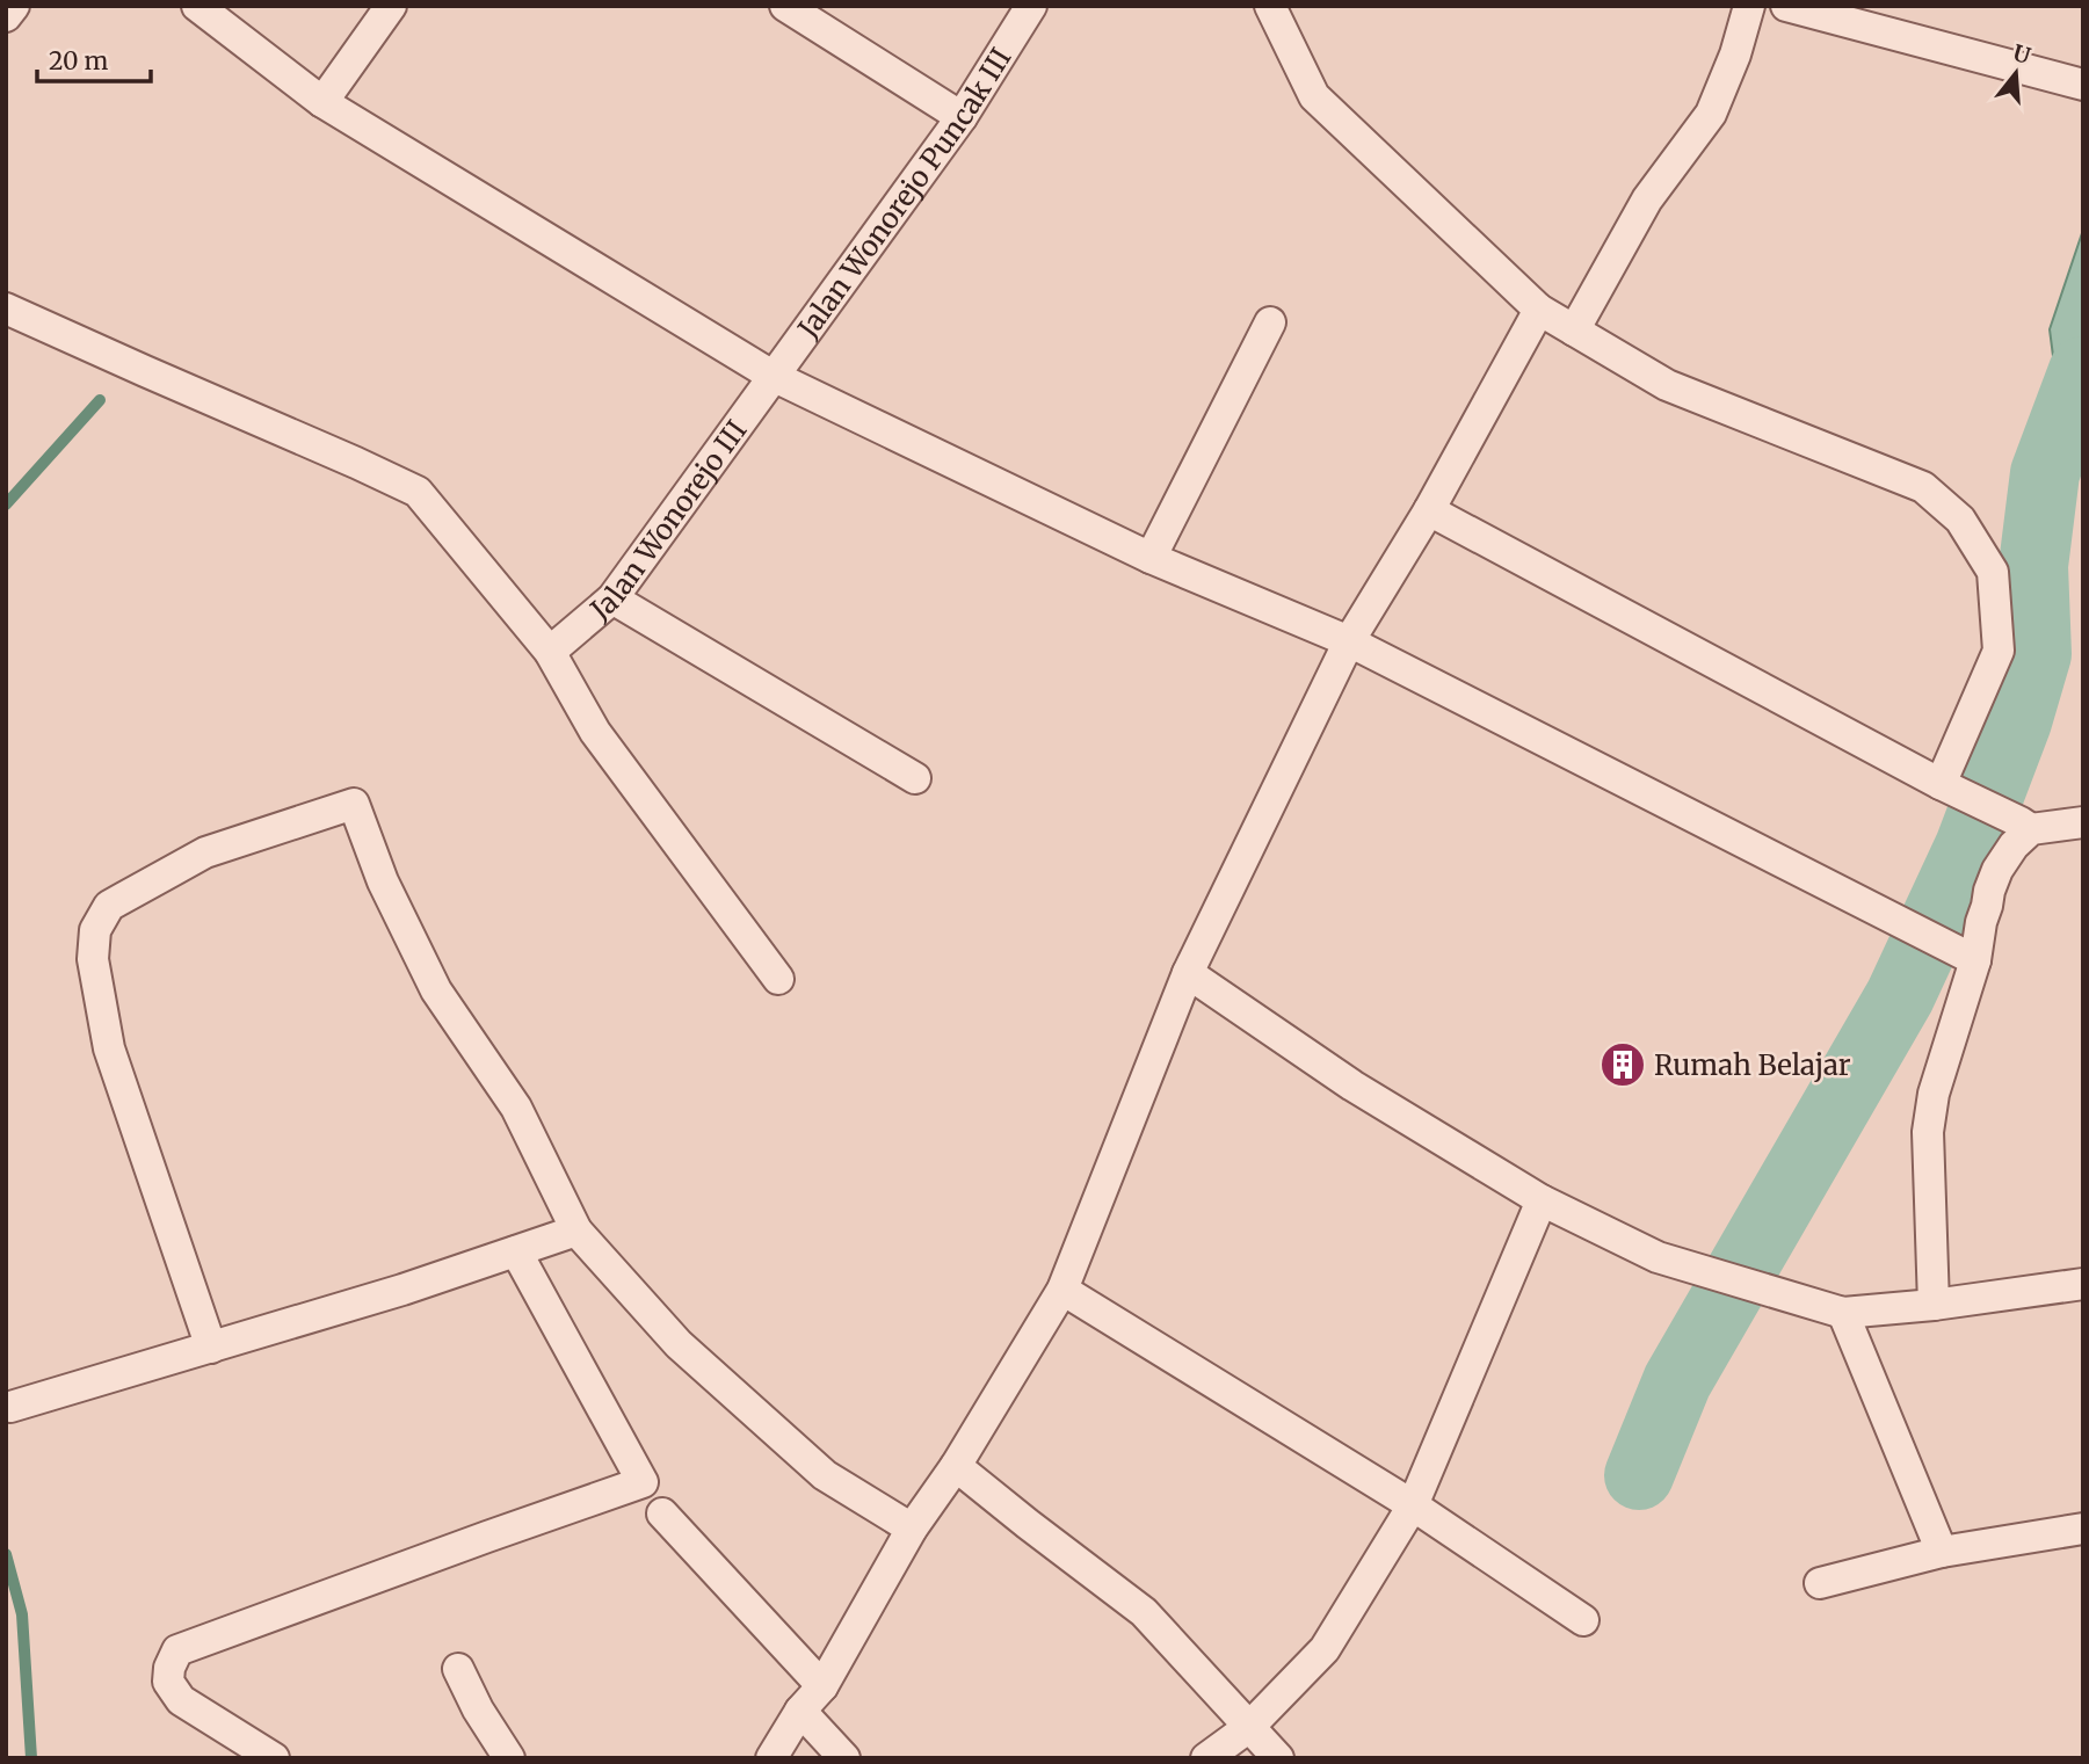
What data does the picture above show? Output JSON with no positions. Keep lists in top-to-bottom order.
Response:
{
  "streets": {
    "street": ["Jalan Wonorejo Puncak III", "Jalan Wonorejo III"]
  },
  "crossings": [
    ["Jalan Wonorejo Puncak III", "Jalan Wonorejo III"]
  ],
  "places": {
    "building": ["Rumah Belajar"]
  },
  "scale_bar": "20 m",
  "north": "top"
}
